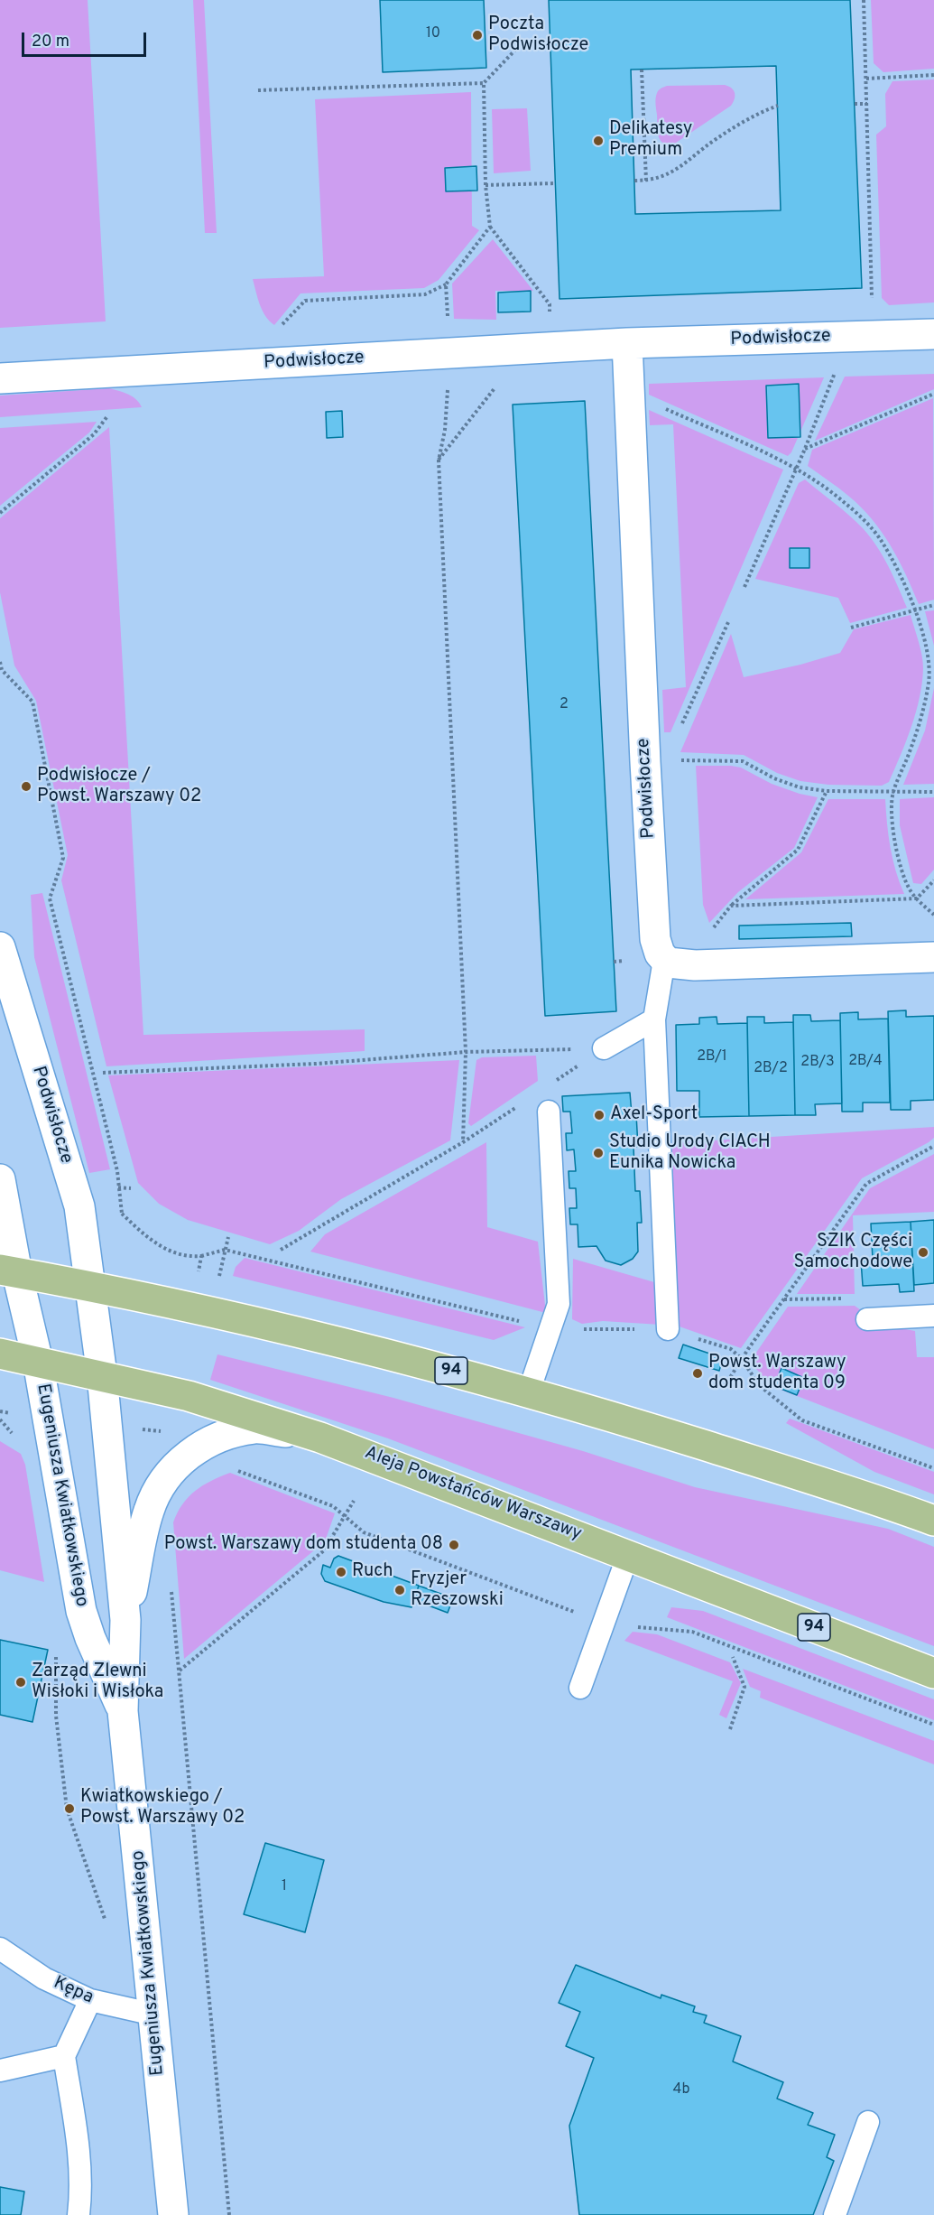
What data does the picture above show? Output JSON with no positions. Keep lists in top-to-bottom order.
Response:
{
  "streets": {
    "main road": ["94", "Aleja Powstańców Warszawy"],
    "street": ["Podwisłocze", "Eugeniusza Kwiatkowskiego"],
    "lane": ["Kępa"]
  },
  "crossings": [
    ["Podwisłocze", "94"],
    ["Podwisłocze", "Aleja Powstańców Warszawy"],
    ["Podwisłocze", "Eugeniusza Kwiatkowskiego"],
    ["94", "Eugeniusza Kwiatkowskiego"],
    ["Aleja Powstańców Warszawy", "Eugeniusza Kwiatkowskiego"],
    ["Eugeniusza Kwiatkowskiego", "Kępa"]
  ],
  "places": [
    "Poczta Podwisłocze",
    "Delikatesy Premium",
    "Podwisłocze / Powst. Warszawy 02",
    "Axel-Sport",
    "Studio Urody CIACH Eunika Nowicka",
    "SZIK Części Samochodowe",
    "Powst. Warszawy dom studenta 09",
    "Powst. Warszawy dom studenta 08",
    "Ruch",
    "Fryzjer Rzeszowski",
    "Zarząd Zlewni Wisłoki i Wisłoka",
    "Kwiatkowskiego / Powst. Warszawy 02"
  ],
  "house_numbers": [
    "10",
    "2",
    "2B/1",
    "2B/4",
    "2B/3",
    "2B/2",
    "1",
    "4b"
  ],
  "scale_bar": "20 m"
}
